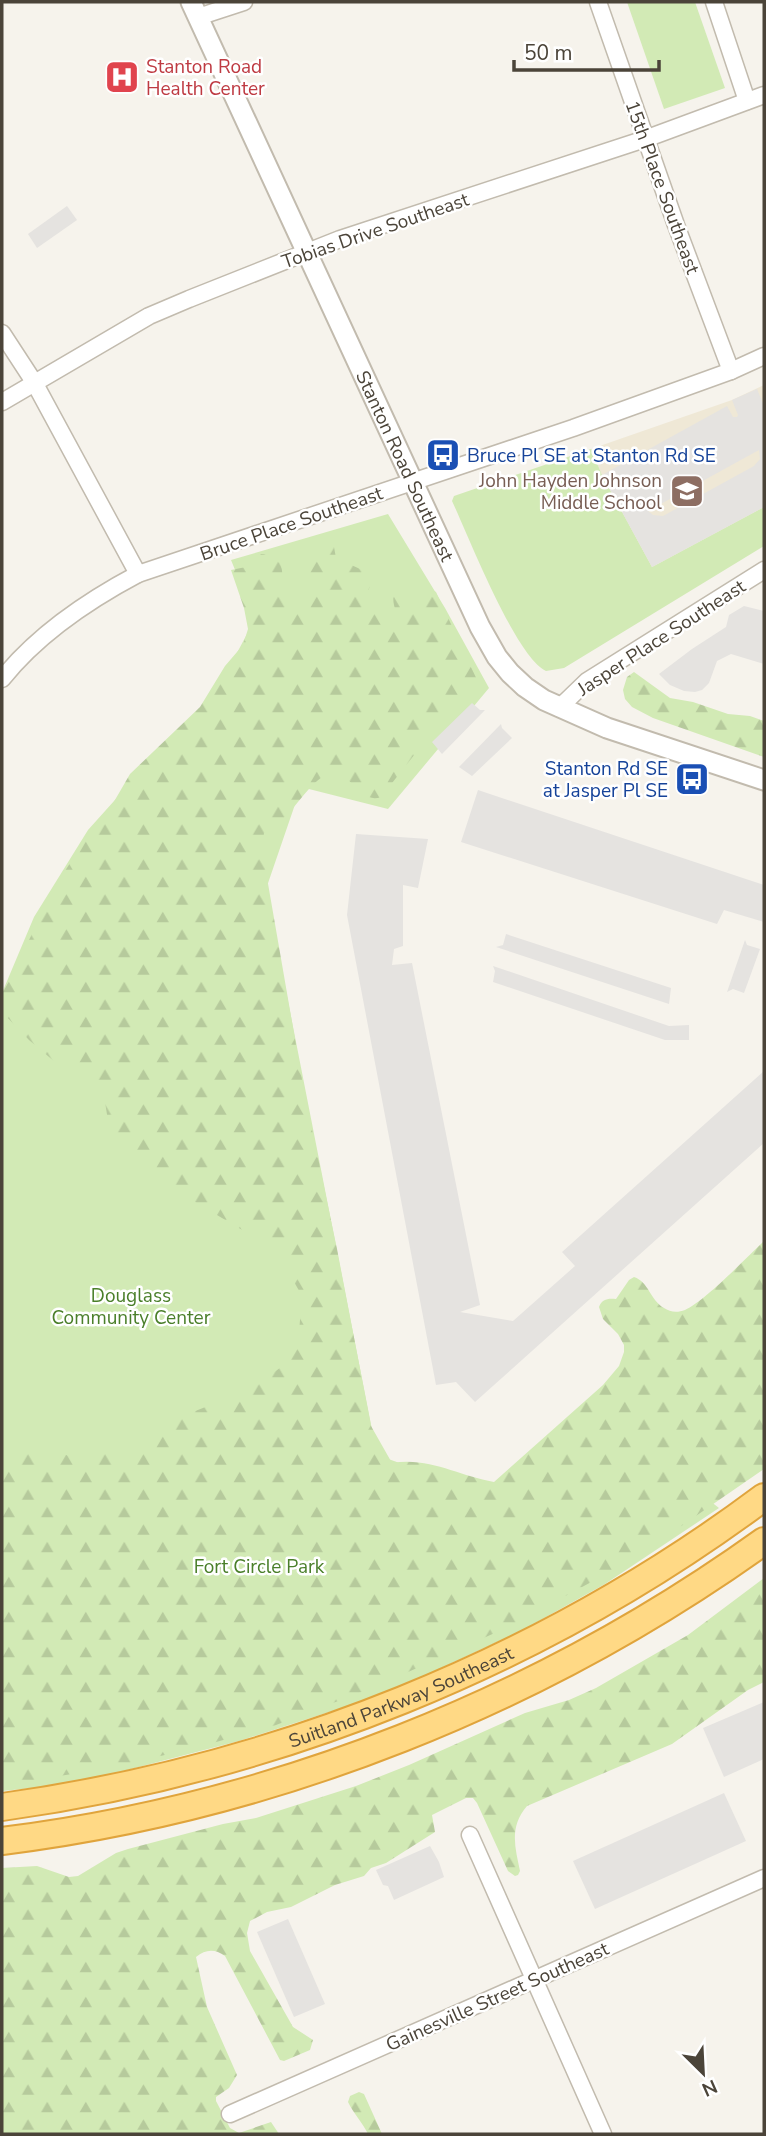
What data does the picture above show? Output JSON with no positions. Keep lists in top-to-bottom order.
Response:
{
  "streets": {
    "highway": ["Suitland Parkway Southeast"],
    "street": [
      "15th Place Southeast",
      "Tobias Drive Southeast",
      "Stanton Road Southeast",
      "Bruce Place Southeast",
      "Jasper Place Southeast",
      "Gainesville Street Southeast"
    ]
  },
  "crossings": [
    ["15th Place Southeast", "Tobias Drive Southeast"],
    ["15th Place Southeast", "Bruce Place Southeast"],
    ["Tobias Drive Southeast", "Stanton Road Southeast"],
    ["Stanton Road Southeast", "Bruce Place Southeast"],
    ["Stanton Road Southeast", "Jasper Place Southeast"]
  ],
  "parks": ["Douglass Community Center", "Fort Circle Park"],
  "places": {
    "hospital": ["Stanton Road Health Center"],
    "bus stop": ["Bruce Pl SE at Stanton Rd SE", "Stanton Rd SE at Jasper Pl SE"],
    "school or university": ["John Hayden Johnson Middle School"]
  },
  "scale_bar": "50 m",
  "north": "bottom right"
}
